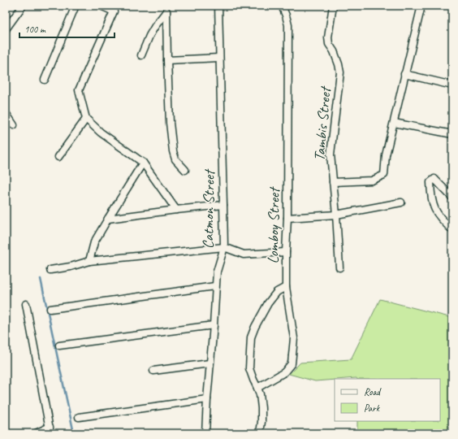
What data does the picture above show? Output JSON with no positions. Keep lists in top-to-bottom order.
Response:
{
  "streets": {
    "street": ["Tambis Street", "Catmon Street", "Lomboy Street"]
  },
  "legend": ["Road", "Park"],
  "scale_bar": "100 m"
}
